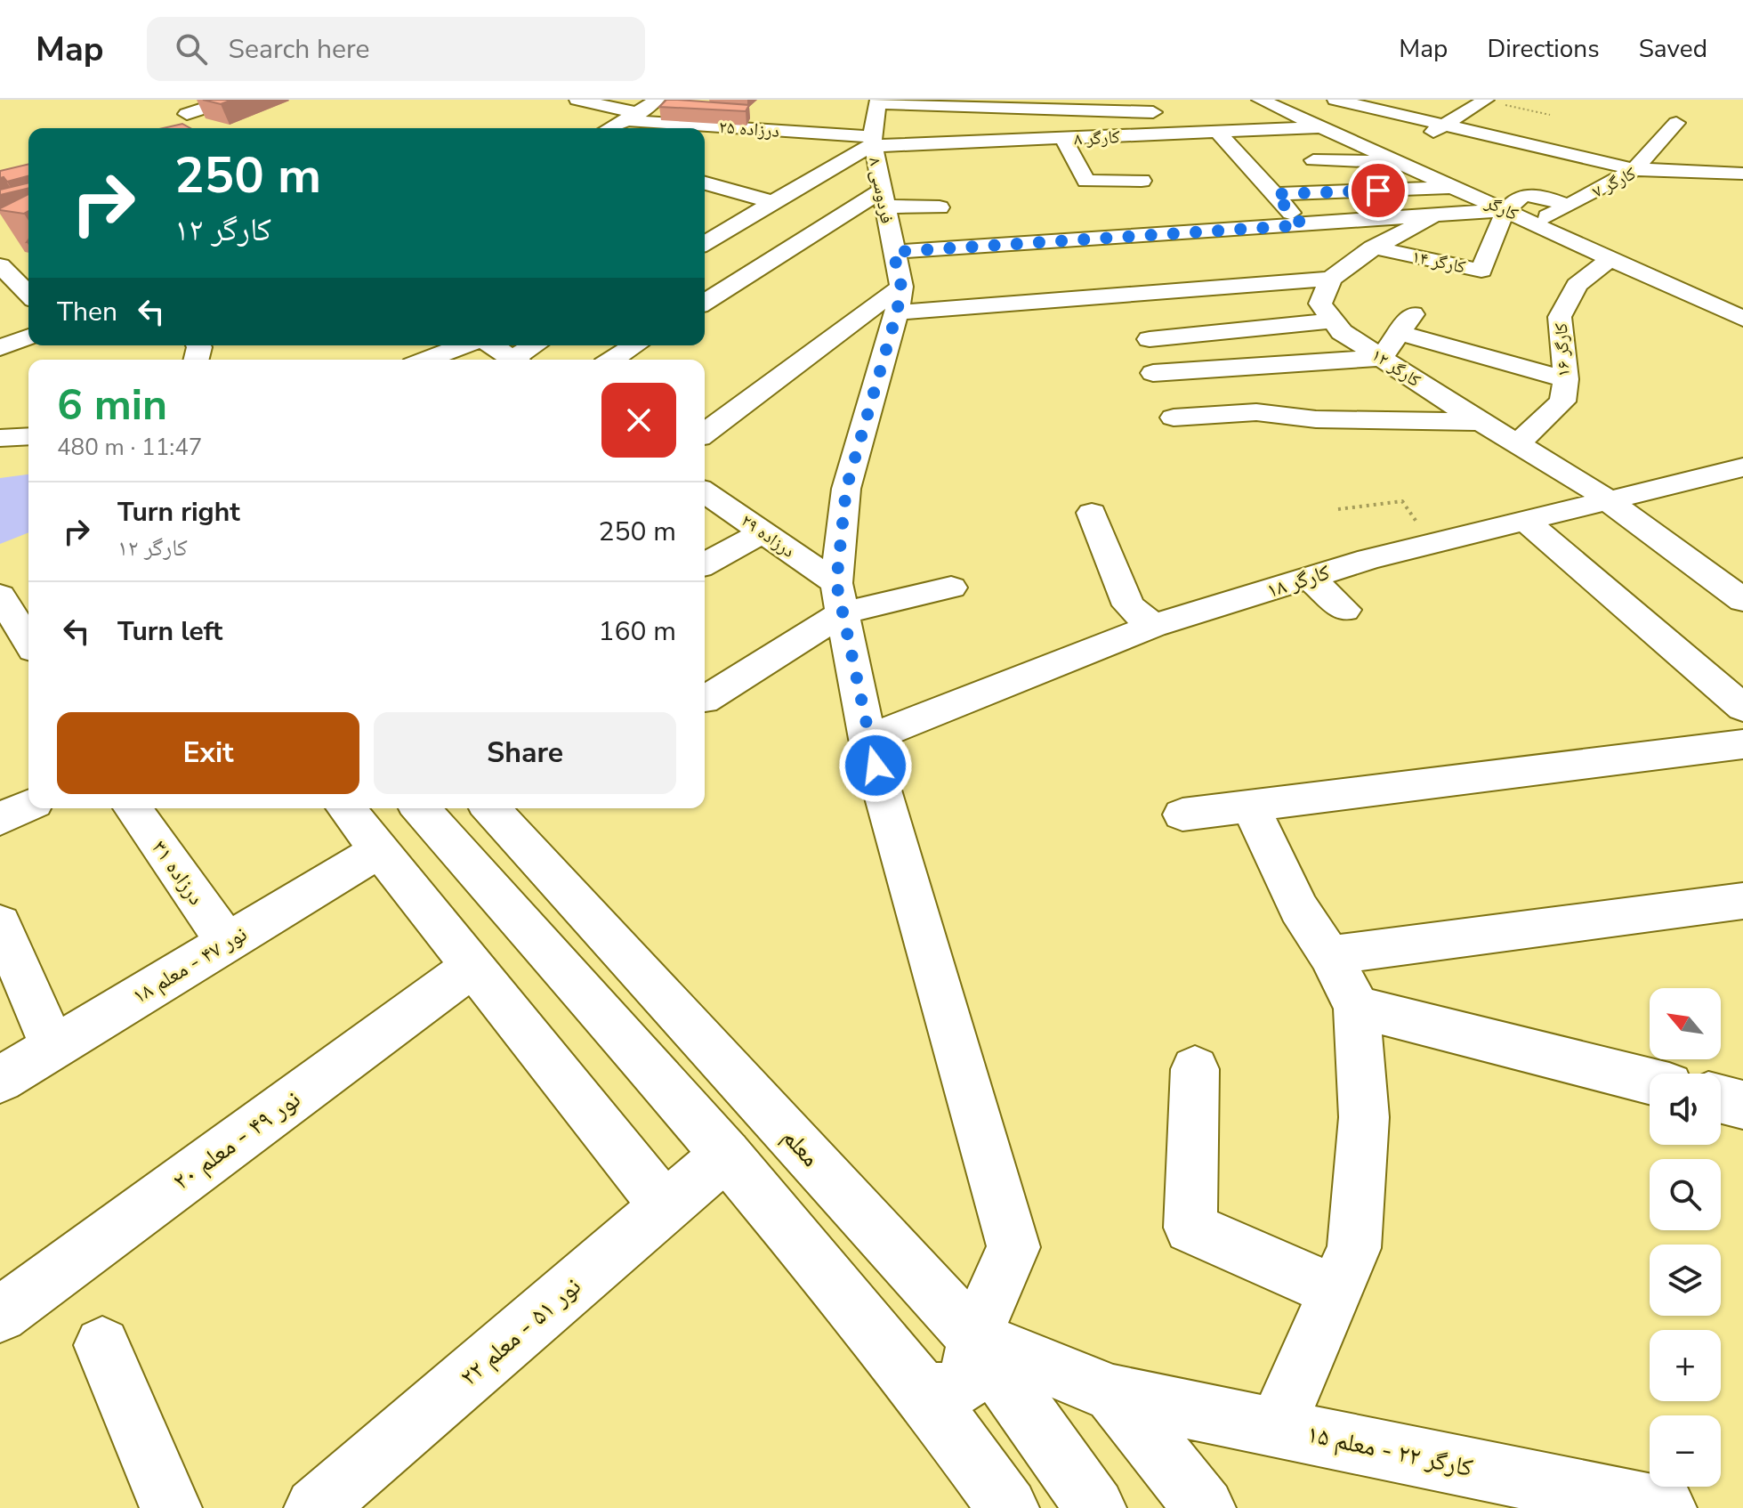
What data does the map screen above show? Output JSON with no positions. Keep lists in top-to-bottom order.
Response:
{
  "streets": {
    "street": [
      "درزاده ۲۵",
      "کارگر ۸",
      "کارگر ۷",
      "فردوسی ۸",
      "کارگر",
      "کارگر ۱۴",
      "کارگر ۱۶",
      "کارگر ۱۲",
      "درزاده ۲۹",
      "کارگر ۱۸",
      "درزاده ۳۱",
      "نور ۴۷ - معلم ۱۸",
      "نور ۴۹ - معلم ۲۰",
      "معلم",
      "نور ۵۱ - معلم ۲۲",
      "کارگر ۲۲ - معلم ۱۵"
    ]
  },
  "crossings": [
    ["درزاده ۲۵", "کارگر ۸"],
    ["درزاده ۲۵", "فردوسی ۸"],
    ["کارگر ۸", "فردوسی ۸"],
    ["کارگر ۸", "کارگر"],
    ["کارگر ۷", "کارگر"],
    ["فردوسی ۸", "درزاده ۲۹"],
    ["فردوسی ۸", "کارگر ۱۸"],
    ["فردوسی ۸", "معلم"],
    ["فردوسی ۸", "کارگر ۲۲ - معلم ۱۵"],
    ["کارگر", "کارگر ۱۴"],
    ["کارگر", "کارگر ۱۶"],
    ["کارگر ۱۶", "کارگر ۱۲"],
    ["کارگر ۱۲", "کارگر ۱۸"],
    ["درزاده ۳۱", "نور ۴۷ - معلم ۱۸"],
    ["معلم", "کارگر ۲۲ - معلم ۱۵"]
  ],
  "north": "top left",
  "page": {
    "header": "Map",
    "search": "Search here",
    "nav": ["Map", "Directions", "Saved"],
    "turn": ["250 m", "کارگر ۱۲"],
    "then": "Then",
    "heading": ["6 min", "480 m · 11:47"],
    "list": [
      {
        "name": "Turn right",
        "note": "کارگر ۱۲",
        "value": "250 m"
      },
      {
        "name": "Turn left",
        "value": "160 m"
      }
    ],
    "buttons": ["Exit", "Share"],
    "map_buttons": ["+", "−"]
  }
}
